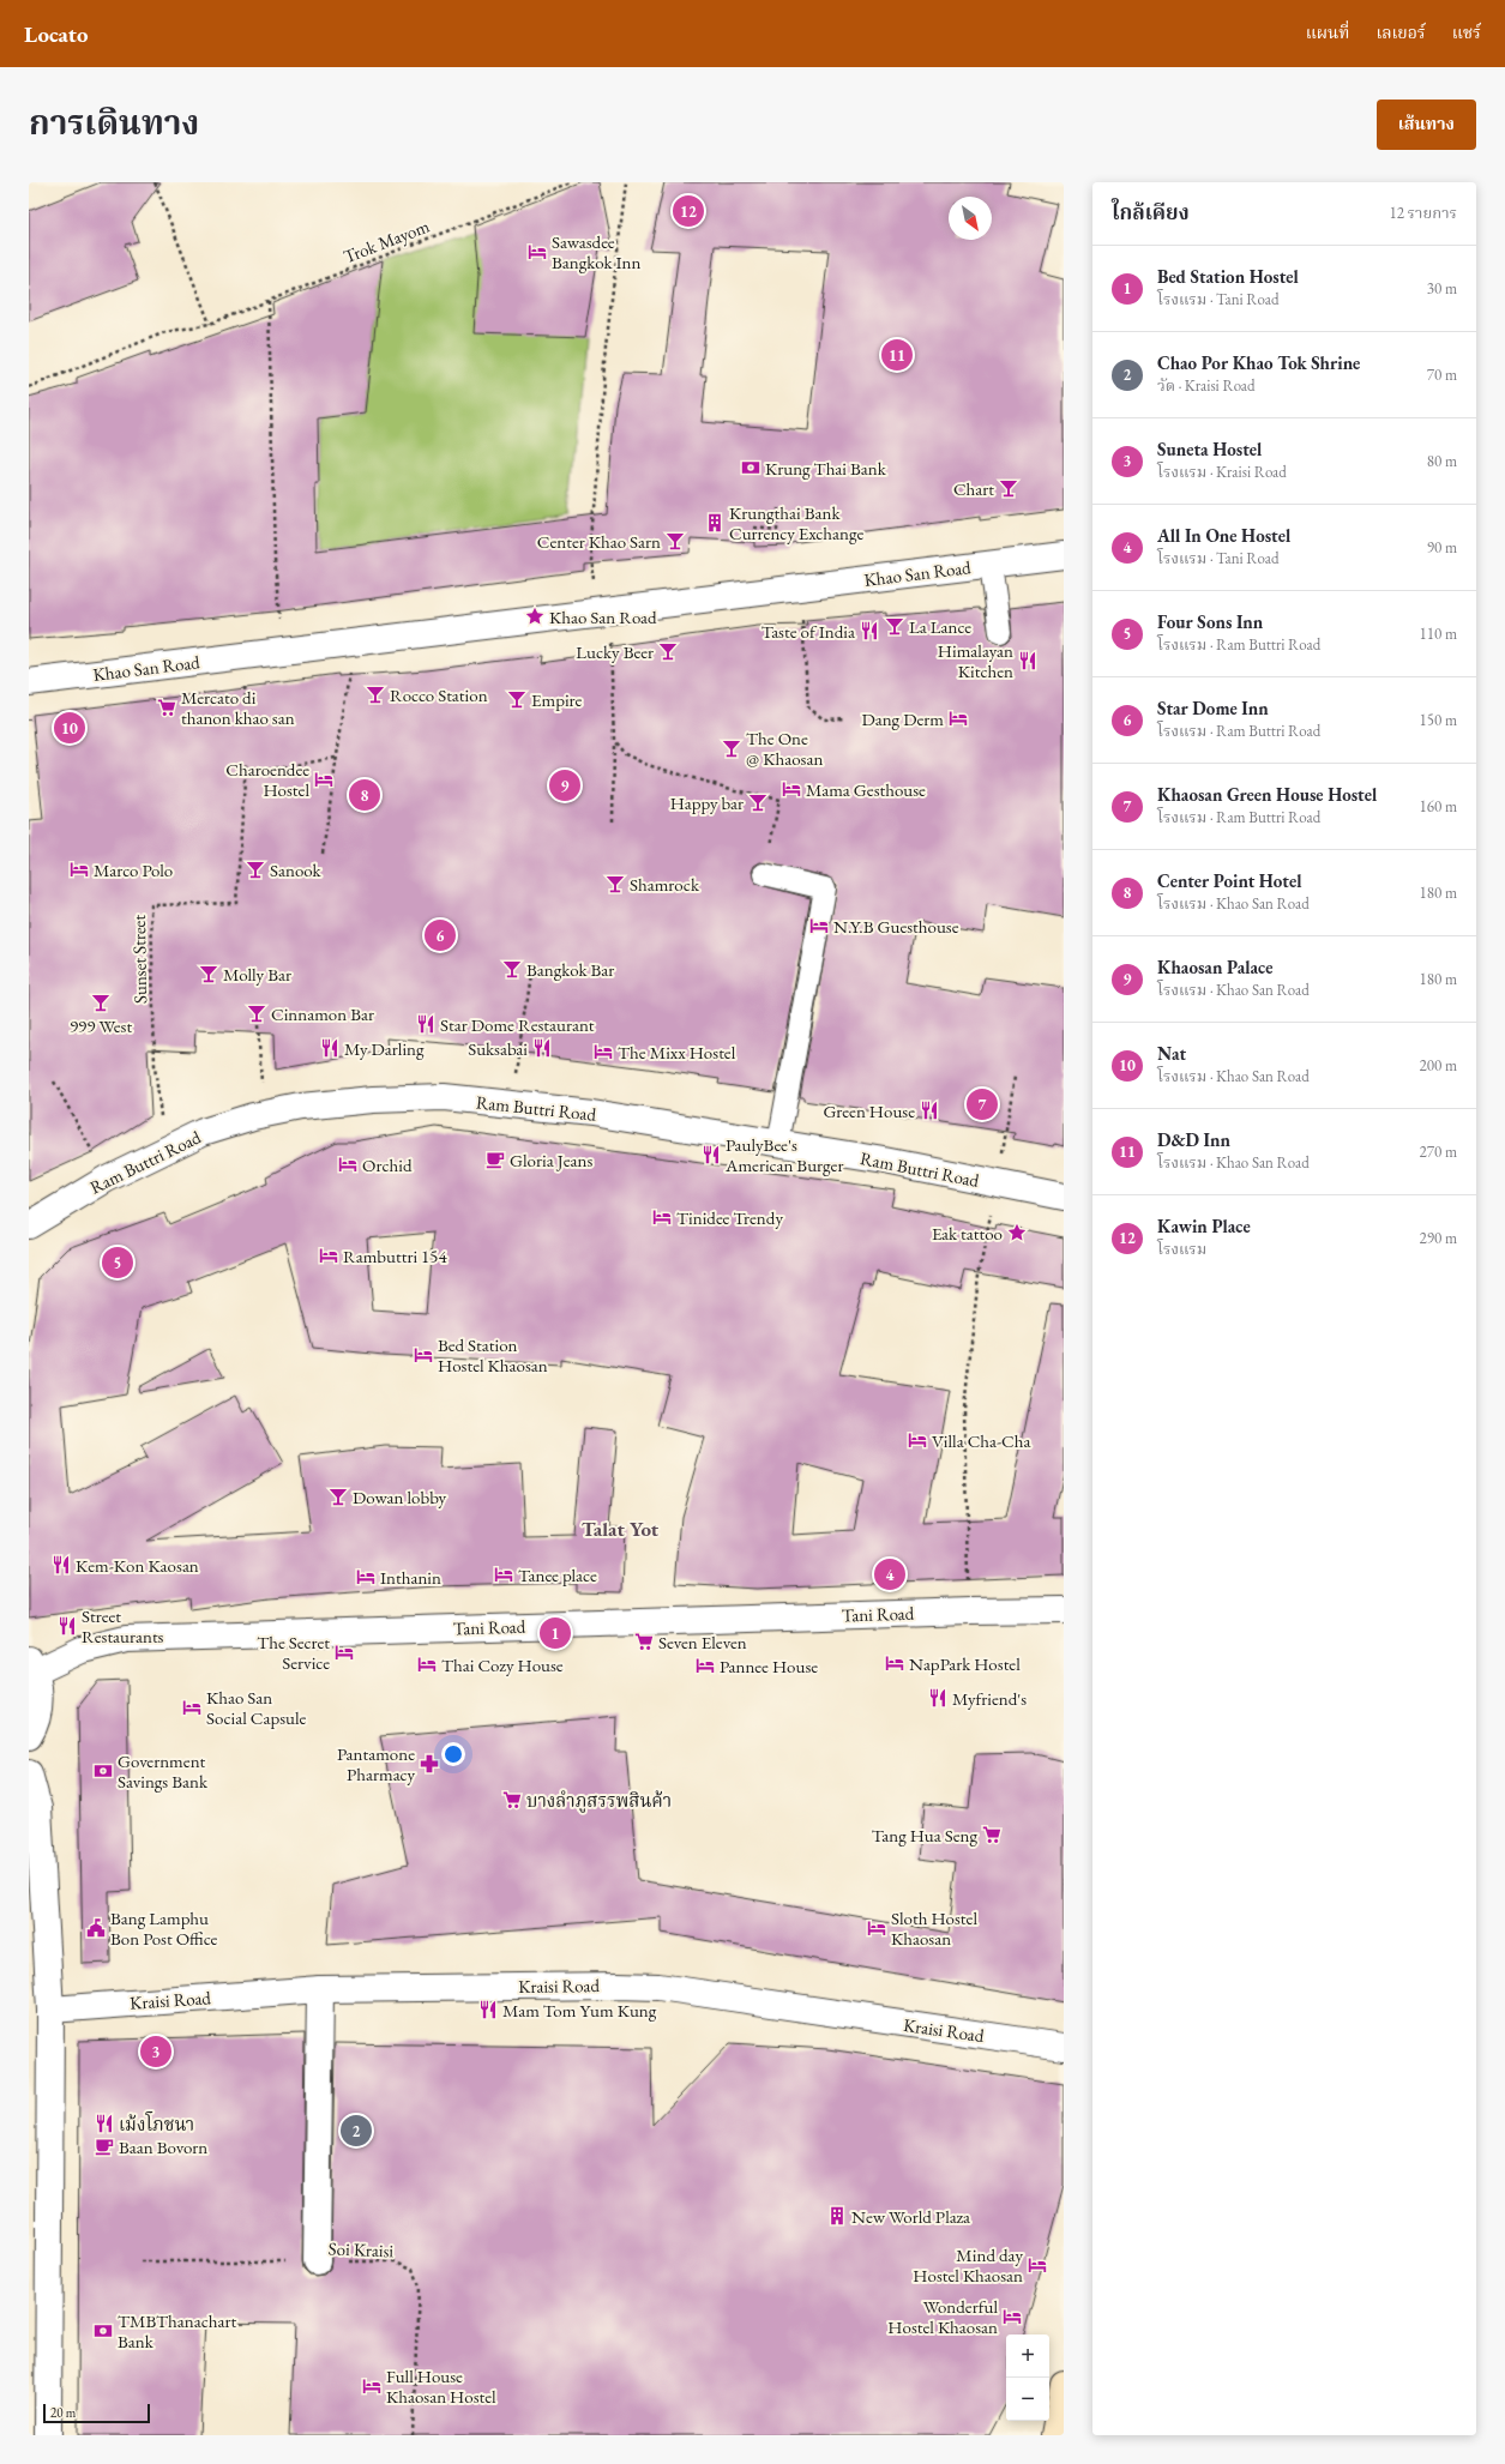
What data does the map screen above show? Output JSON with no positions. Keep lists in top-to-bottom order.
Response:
{
  "streets": {
    "street": [
      "Khao San Road",
      "Ram Buttri Road",
      "Tani Road",
      "Kraisi Road"
    ],
    "path": ["Trok Mayom", "Sunset Street", "Soi Kraisi"]
  },
  "crossings": [
    ["Sunset Street", "Ram Buttri Road"]
  ],
  "districts": ["Talat Yot"],
  "places": {
    "hotel": [
      "Sawasdee Bangkok Inn",
      "Dang Derm",
      "Charoendee Hostel",
      "Mama Gesthouse",
      "Marco Polo",
      "N.Y.B Guesthouse",
      "The Mixx Hostel",
      "Orchid",
      "Tinidee Trendy",
      "Rambuttri 154",
      "Bed Station Hostel Khaosan",
      "Villa Cha-Cha",
      "Tanee place",
      "Inthanin",
      "The Secret Service",
      "NapPark Hostel",
      "Thai Cozy House",
      "Pannee House",
      "Khao San Social Capsule",
      "Sloth Hostel Khaosan",
      "Mind day Hostel Khaosan",
      "Wonderful Hostel Khaosan",
      "Full House Khaosan Hostel"
    ],
    "bank": ["Krung Thai Bank", "Government Savings Bank", "TMBThanachart Bank"],
    "bar": [
      "Chart",
      "Center Khao Sarn",
      "La Lance",
      "Lucky Beer",
      "Rocco Station",
      "Empire",
      "The One @ Khaosan",
      "Happy bar",
      "Sanook",
      "Shamrock",
      "Bangkok Bar",
      "Molly Bar",
      "999 West",
      "Cinnamon Bar",
      "Dowan lobby"
    ],
    "building": ["Krungthai Bank Currency Exchange", "New World Plaza"],
    "place": ["Khao San Road", "Eak tattoo"],
    "restaurant": [
      "Taste of India",
      "Himalayan Kitchen",
      "Star Dome Restaurant",
      "My Darling",
      "Suksabai",
      "Green House",
      "PaulyBee's American Burger",
      "Kem-Kon Kaosan",
      "Street Restaurants",
      "Myfriend's",
      "Mam Tom Yum Kung",
      "เม้งโภชนา"
    ],
    "supermarket": [
      "Mercato di thanon khao san",
      "Seven Eleven",
      "บางลำภูสรรพสินค้า",
      "Tang Hua Seng"
    ],
    "cafe": ["Gloria Jeans", "Baan Bovorn"],
    "pharmacy": ["Pantamone Pharmacy"],
    "public building": ["Bang Lamphu Bon Post Office"]
  },
  "scale_bar": "20 m",
  "north": "bottom right",
  "page": {
    "header": "Locato",
    "nav": ["แผนที่", "เลเยอร์", "แชร์"],
    "title": "การเดินทาง",
    "buttons": "เส้นทาง",
    "heading": ["ใกล้เคียง", "12 รายการ"],
    "pins": [
      "12",
      "11",
      "10",
      "9",
      "8",
      "6",
      "7",
      "5",
      "4",
      "1",
      "3",
      "2"
    ],
    "list": [
      {
        "mark": "1",
        "name": "Bed Station Hostel",
        "note": "โรงแรม · Tani Road",
        "value": "30 m"
      },
      {
        "mark": "2",
        "name": "Chao Por Khao Tok Shrine",
        "note": "วัด · Kraisi Road",
        "value": "70 m"
      },
      {
        "mark": "3",
        "name": "Suneta Hostel",
        "note": "โรงแรม · Kraisi Road",
        "value": "80 m"
      },
      {
        "mark": "4",
        "name": "All In One Hostel",
        "note": "โรงแรม · Tani Road",
        "value": "90 m"
      },
      {
        "mark": "5",
        "name": "Four Sons Inn",
        "note": "โรงแรม · Ram Buttri Road",
        "value": "110 m"
      },
      {
        "mark": "6",
        "name": "Star Dome Inn",
        "note": "โรงแรม · Ram Buttri Road",
        "value": "150 m"
      },
      {
        "mark": "7",
        "name": "Khaosan Green House Hostel",
        "note": "โรงแรม · Ram Buttri Road",
        "value": "160 m"
      },
      {
        "mark": "8",
        "name": "Center Point Hotel",
        "note": "โรงแรม · Khao San Road",
        "value": "180 m"
      },
      {
        "mark": "9",
        "name": "Khaosan Palace",
        "note": "โรงแรม · Khao San Road",
        "value": "180 m"
      },
      {
        "mark": "10",
        "name": "Nat",
        "note": "โรงแรม · Khao San Road",
        "value": "200 m"
      },
      {
        "mark": "11",
        "name": "D&D Inn",
        "note": "โรงแรม · Khao San Road",
        "value": "270 m"
      },
      {
        "mark": "12",
        "name": "Kawin Place",
        "note": "โรงแรม",
        "value": "290 m"
      }
    ],
    "map_buttons": ["+", "−"],
    "scale": "20 m"
  }
}
